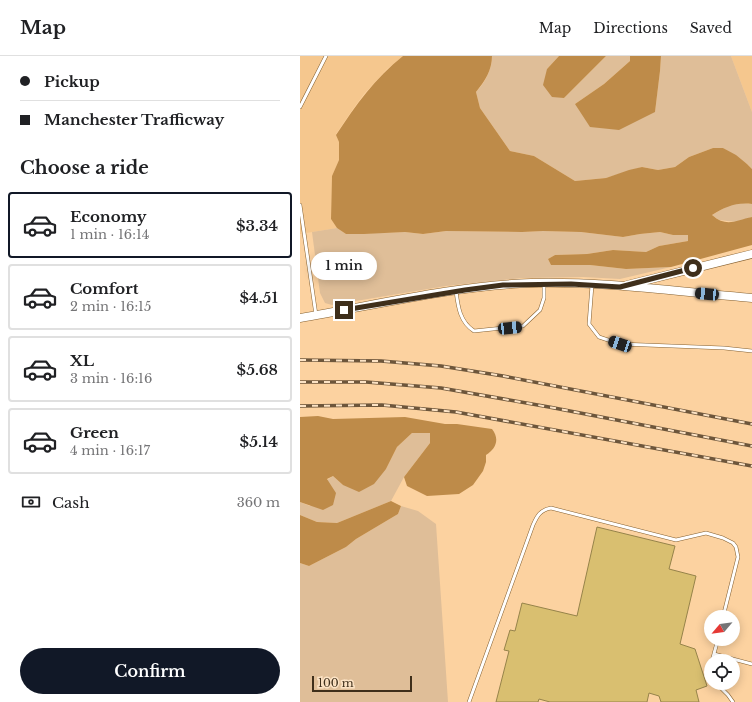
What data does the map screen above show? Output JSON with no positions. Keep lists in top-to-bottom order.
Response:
{
  "scale_bar": "100 m",
  "north": "bottom left",
  "page": {
    "header": "Map",
    "nav": ["Map", "Directions", "Saved"],
    "banner": ["Pickup", "Manchester Trafficway"],
    "heading": "Choose a ride",
    "list": [
      {
        "name": "Economy",
        "note": "1 min · 16:14",
        "value": "$3.34"
      },
      {
        "name": "Comfort",
        "note": "2 min · 16:15",
        "value": "$4.51"
      },
      {
        "name": "XL",
        "note": "3 min · 16:16",
        "value": "$5.68"
      },
      {
        "name": "Green",
        "note": "4 min · 16:17",
        "value": "$5.14"
      }
    ],
    "bubble": "1 min",
    "pay": ["Cash", "360 m"],
    "buttons": "Confirm",
    "scale": "100 m"
  }
}
